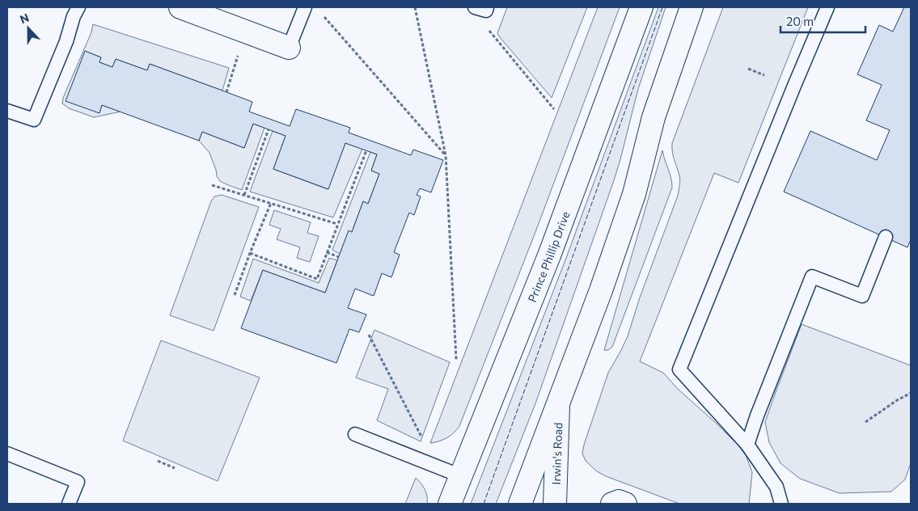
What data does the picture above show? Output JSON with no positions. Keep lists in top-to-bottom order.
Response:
{
  "streets": {
    "main road": ["Prince Phillip Drive", "Irwin's Road"]
  },
  "scale_bar": "20 m",
  "north": "top"
}
